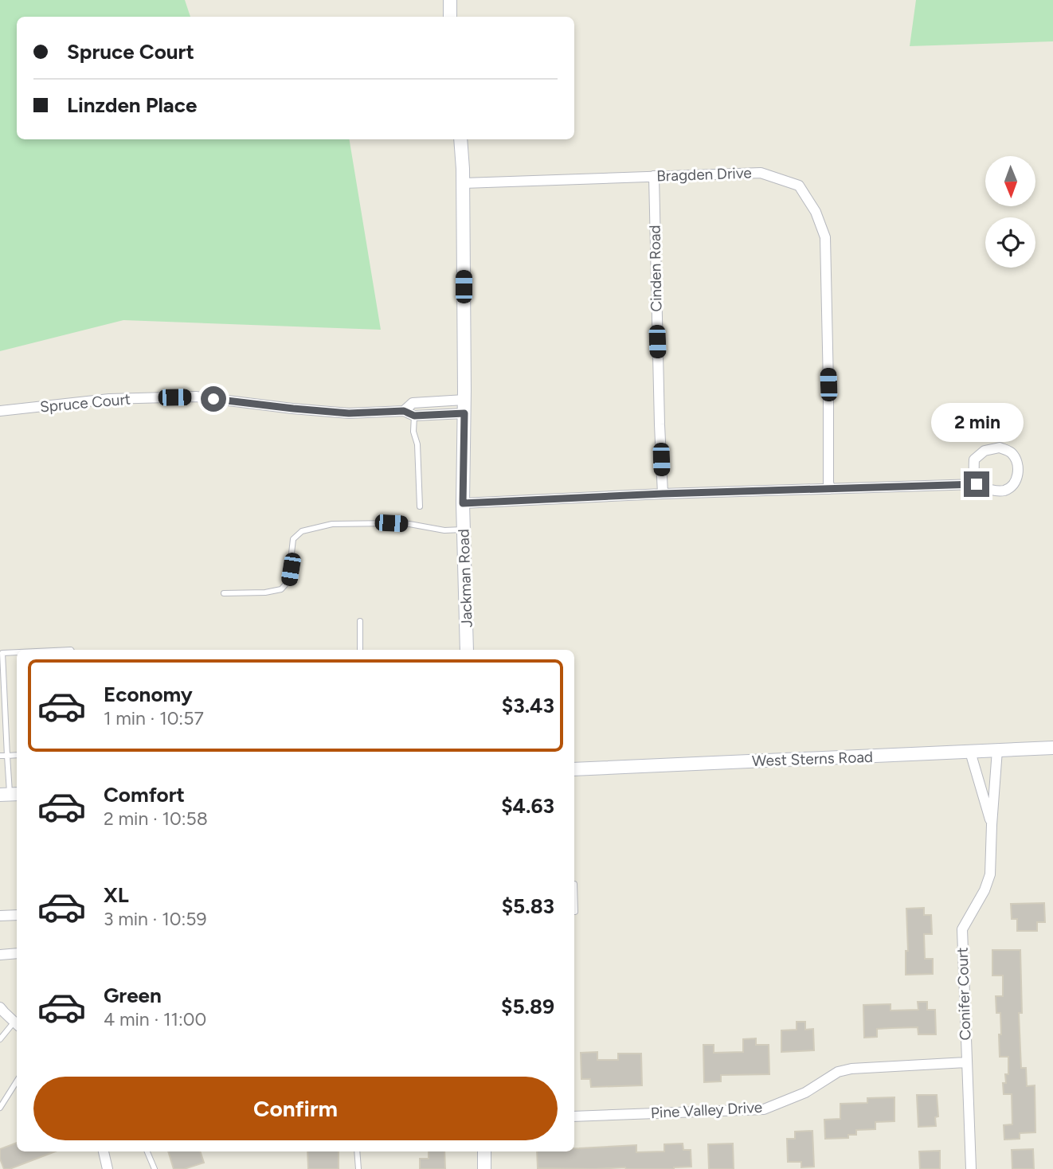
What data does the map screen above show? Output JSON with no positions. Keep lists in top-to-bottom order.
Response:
{
  "streets": {
    "street": [
      "Bragden Drive",
      "Cinden Road",
      "Spruce Court",
      "Jackman Road",
      "West Sterns Road",
      "Conifer Court",
      "Pine Valley Drive"
    ]
  },
  "crossings": [
    ["Bragden Drive", "Cinden Road"],
    ["Bragden Drive", "Jackman Road"],
    ["Spruce Court", "Jackman Road"],
    ["West Sterns Road", "Conifer Court"],
    ["Conifer Court", "Pine Valley Drive"]
  ],
  "north": "bottom",
  "page": {
    "banner": ["Spruce Court", "Linzden Place"],
    "bubble": "2 min",
    "list": [
      {
        "name": "Economy",
        "note": "1 min · 10:57",
        "value": "$3.43"
      },
      {
        "name": "Comfort",
        "note": "2 min · 10:58",
        "value": "$4.63"
      },
      {
        "name": "XL",
        "note": "3 min · 10:59",
        "value": "$5.83"
      },
      {
        "name": "Green",
        "note": "4 min · 11:00",
        "value": "$5.89"
      }
    ],
    "buttons": "Confirm"
  }
}
